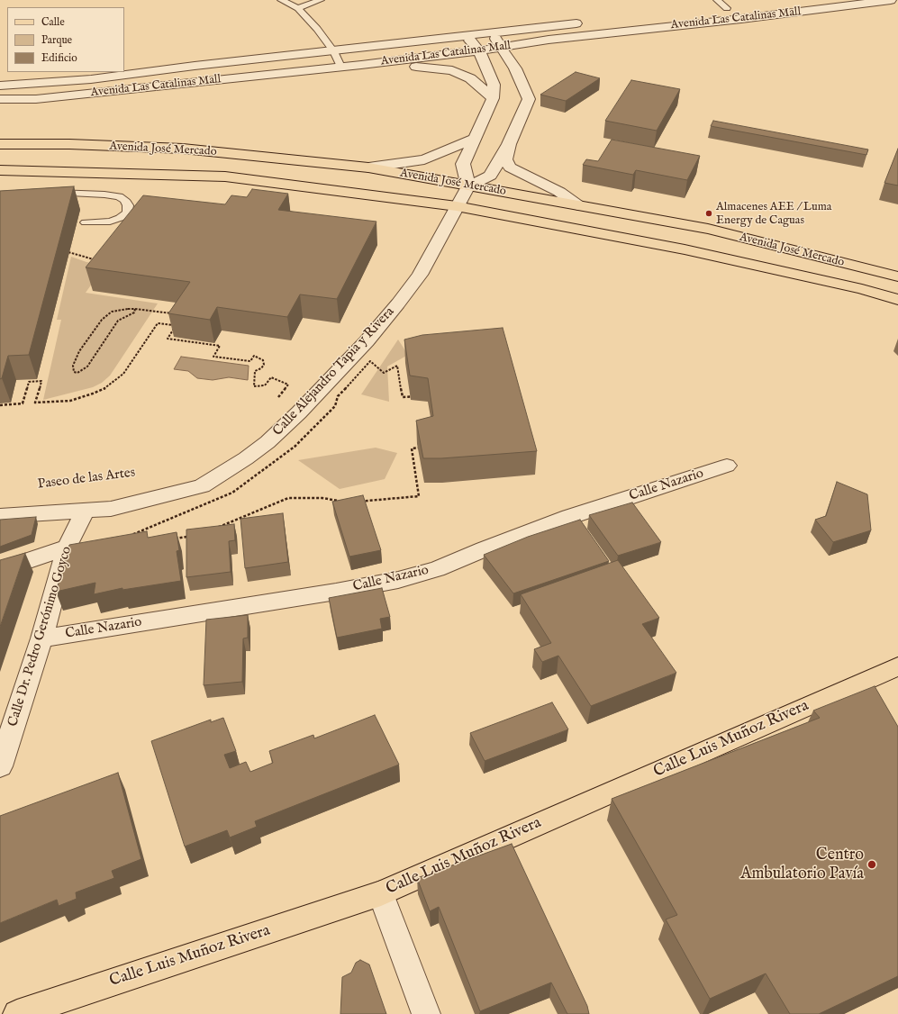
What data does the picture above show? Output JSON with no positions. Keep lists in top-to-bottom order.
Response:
{
  "streets": {
    "main road": ["Avenida José Mercado", "Calle Luis Muñoz Rivera"],
    "street": [
      "Avenida Las Catalinas Mall",
      "Calle Alejandro Tapia y Rivera",
      "Calle Nazario",
      "Calle Dr. Pedro Gerónimo Goyco"
    ]
  },
  "crossings": [
    ["Avenida José Mercado", "Calle Alejandro Tapia y Rivera"],
    ["Calle Alejandro Tapia y Rivera", "Calle Dr. Pedro Gerónimo Goyco"],
    ["Calle Nazario", "Calle Dr. Pedro Gerónimo Goyco"]
  ],
  "places": ["Almacenes AEE / Luma Energy de Caguas", "Centro Ambulatorio Pavía"],
  "legend": ["Calle", "Parque", "Edificio"]
}
